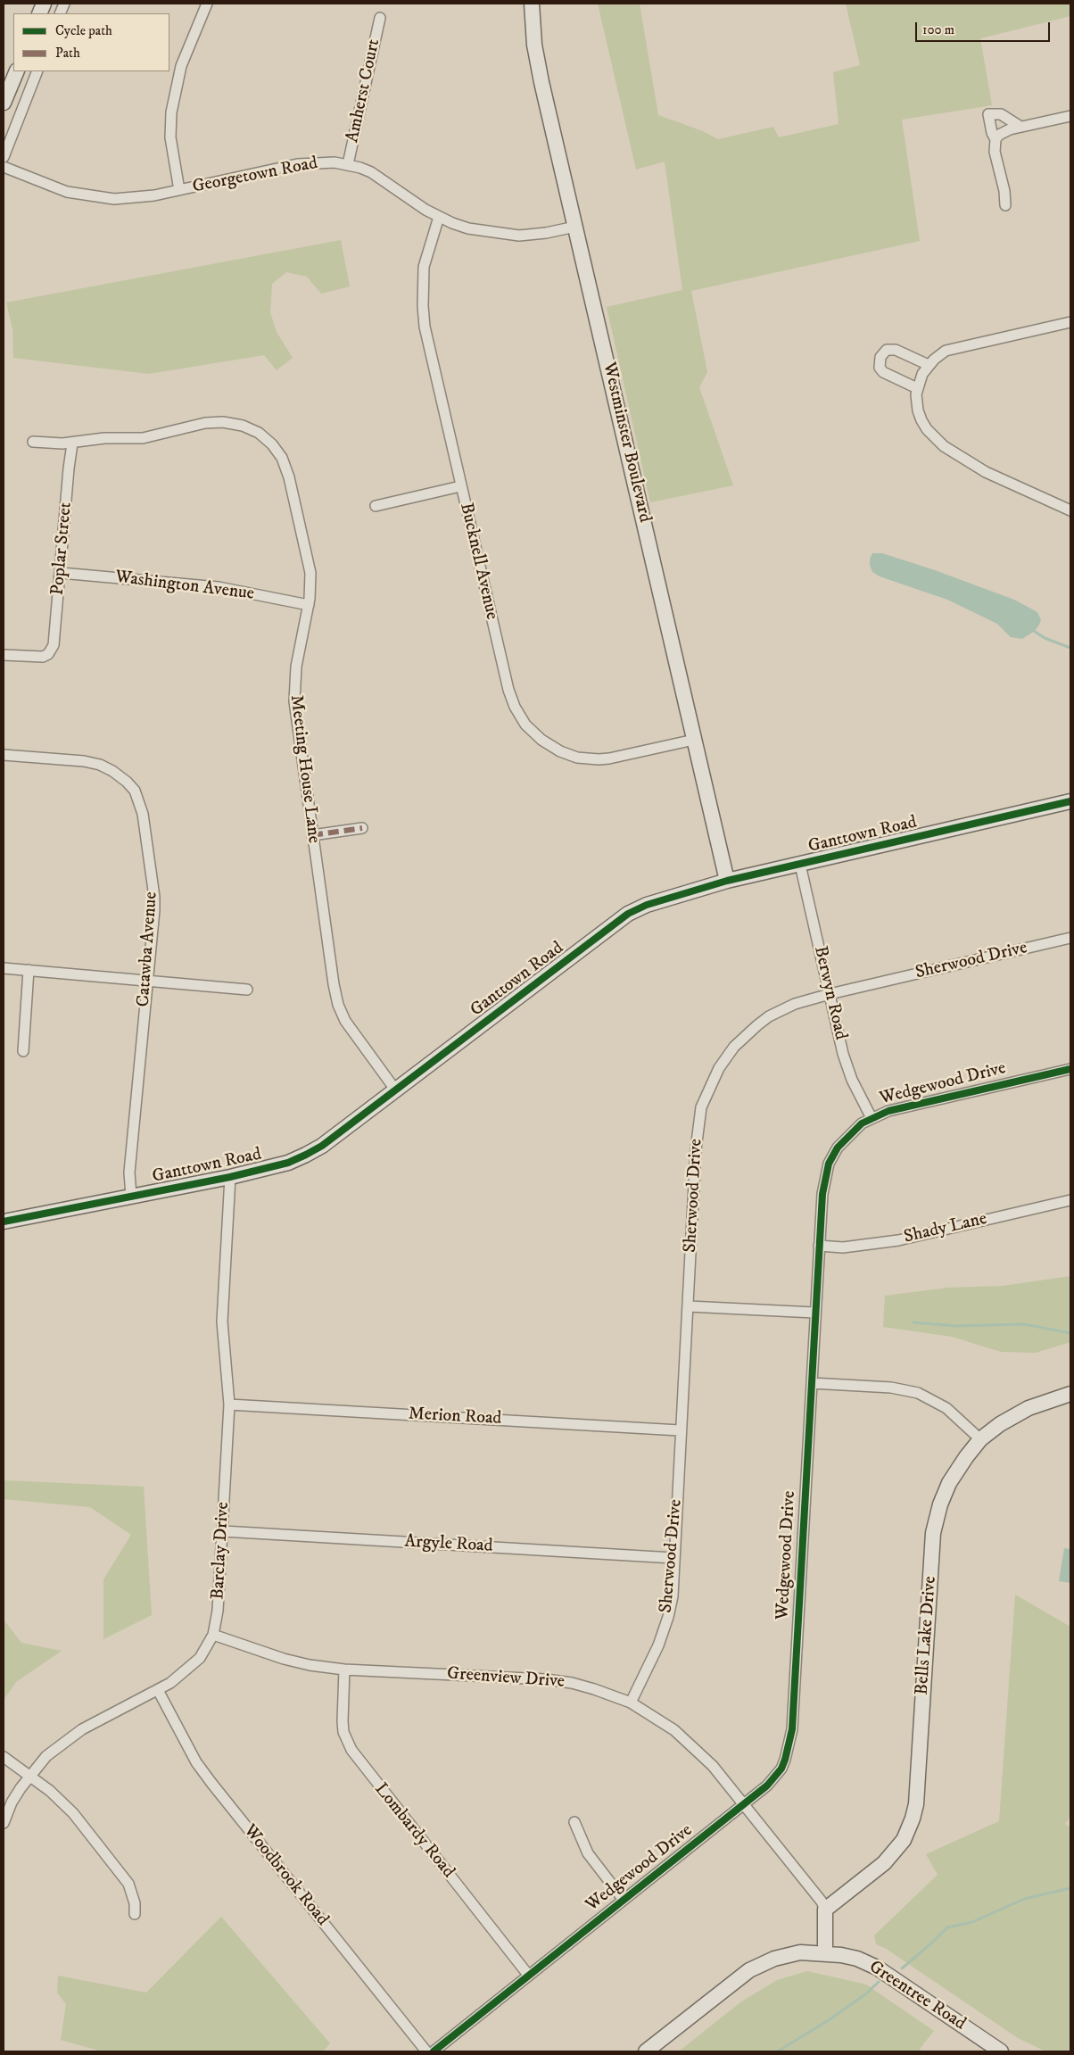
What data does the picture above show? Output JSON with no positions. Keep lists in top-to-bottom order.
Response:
{
  "streets": {
    "street": [
      "Amherst Court",
      "Georgetown Road",
      "Westminster Boulevard",
      "Poplar Street",
      "Bucknell Avenue",
      "Washington Avenue",
      "Meeting House Lane",
      "Ganttown Road",
      "Catawba Avenue",
      "Sherwood Drive",
      "Berwyn Road",
      "Wedgewood Drive",
      "Shady Lane",
      "Merion Road",
      "Argyle Road",
      "Barclay Drive",
      "Bells Lake Drive",
      "Greenview Drive",
      "Lombardy Road",
      "Woodbrook Road",
      "Greentree Road"
    ]
  },
  "crossings": [
    ["Amherst Court", "Georgetown Road"],
    ["Georgetown Road", "Westminster Boulevard"],
    ["Georgetown Road", "Bucknell Avenue"],
    ["Westminster Boulevard", "Bucknell Avenue"],
    ["Westminster Boulevard", "Ganttown Road"],
    ["Poplar Street", "Washington Avenue"],
    ["Poplar Street", "Meeting House Lane"],
    ["Washington Avenue", "Meeting House Lane"],
    ["Meeting House Lane", "Ganttown Road"],
    ["Ganttown Road", "Catawba Avenue"],
    ["Ganttown Road", "Berwyn Road"],
    ["Ganttown Road", "Barclay Drive"],
    ["Sherwood Drive", "Berwyn Road"],
    ["Sherwood Drive", "Merion Road"],
    ["Sherwood Drive", "Argyle Road"],
    ["Sherwood Drive", "Greenview Drive"],
    ["Berwyn Road", "Wedgewood Drive"],
    ["Wedgewood Drive", "Shady Lane"],
    ["Wedgewood Drive", "Greenview Drive"],
    ["Wedgewood Drive", "Lombardy Road"],
    ["Merion Road", "Barclay Drive"],
    ["Argyle Road", "Barclay Drive"],
    ["Barclay Drive", "Greenview Drive"],
    ["Barclay Drive", "Woodbrook Road"],
    ["Bells Lake Drive", "Greenview Drive"],
    ["Greenview Drive", "Lombardy Road"]
  ],
  "legend": ["Cycle path", "Path"],
  "scale_bar": "100 m"
}
